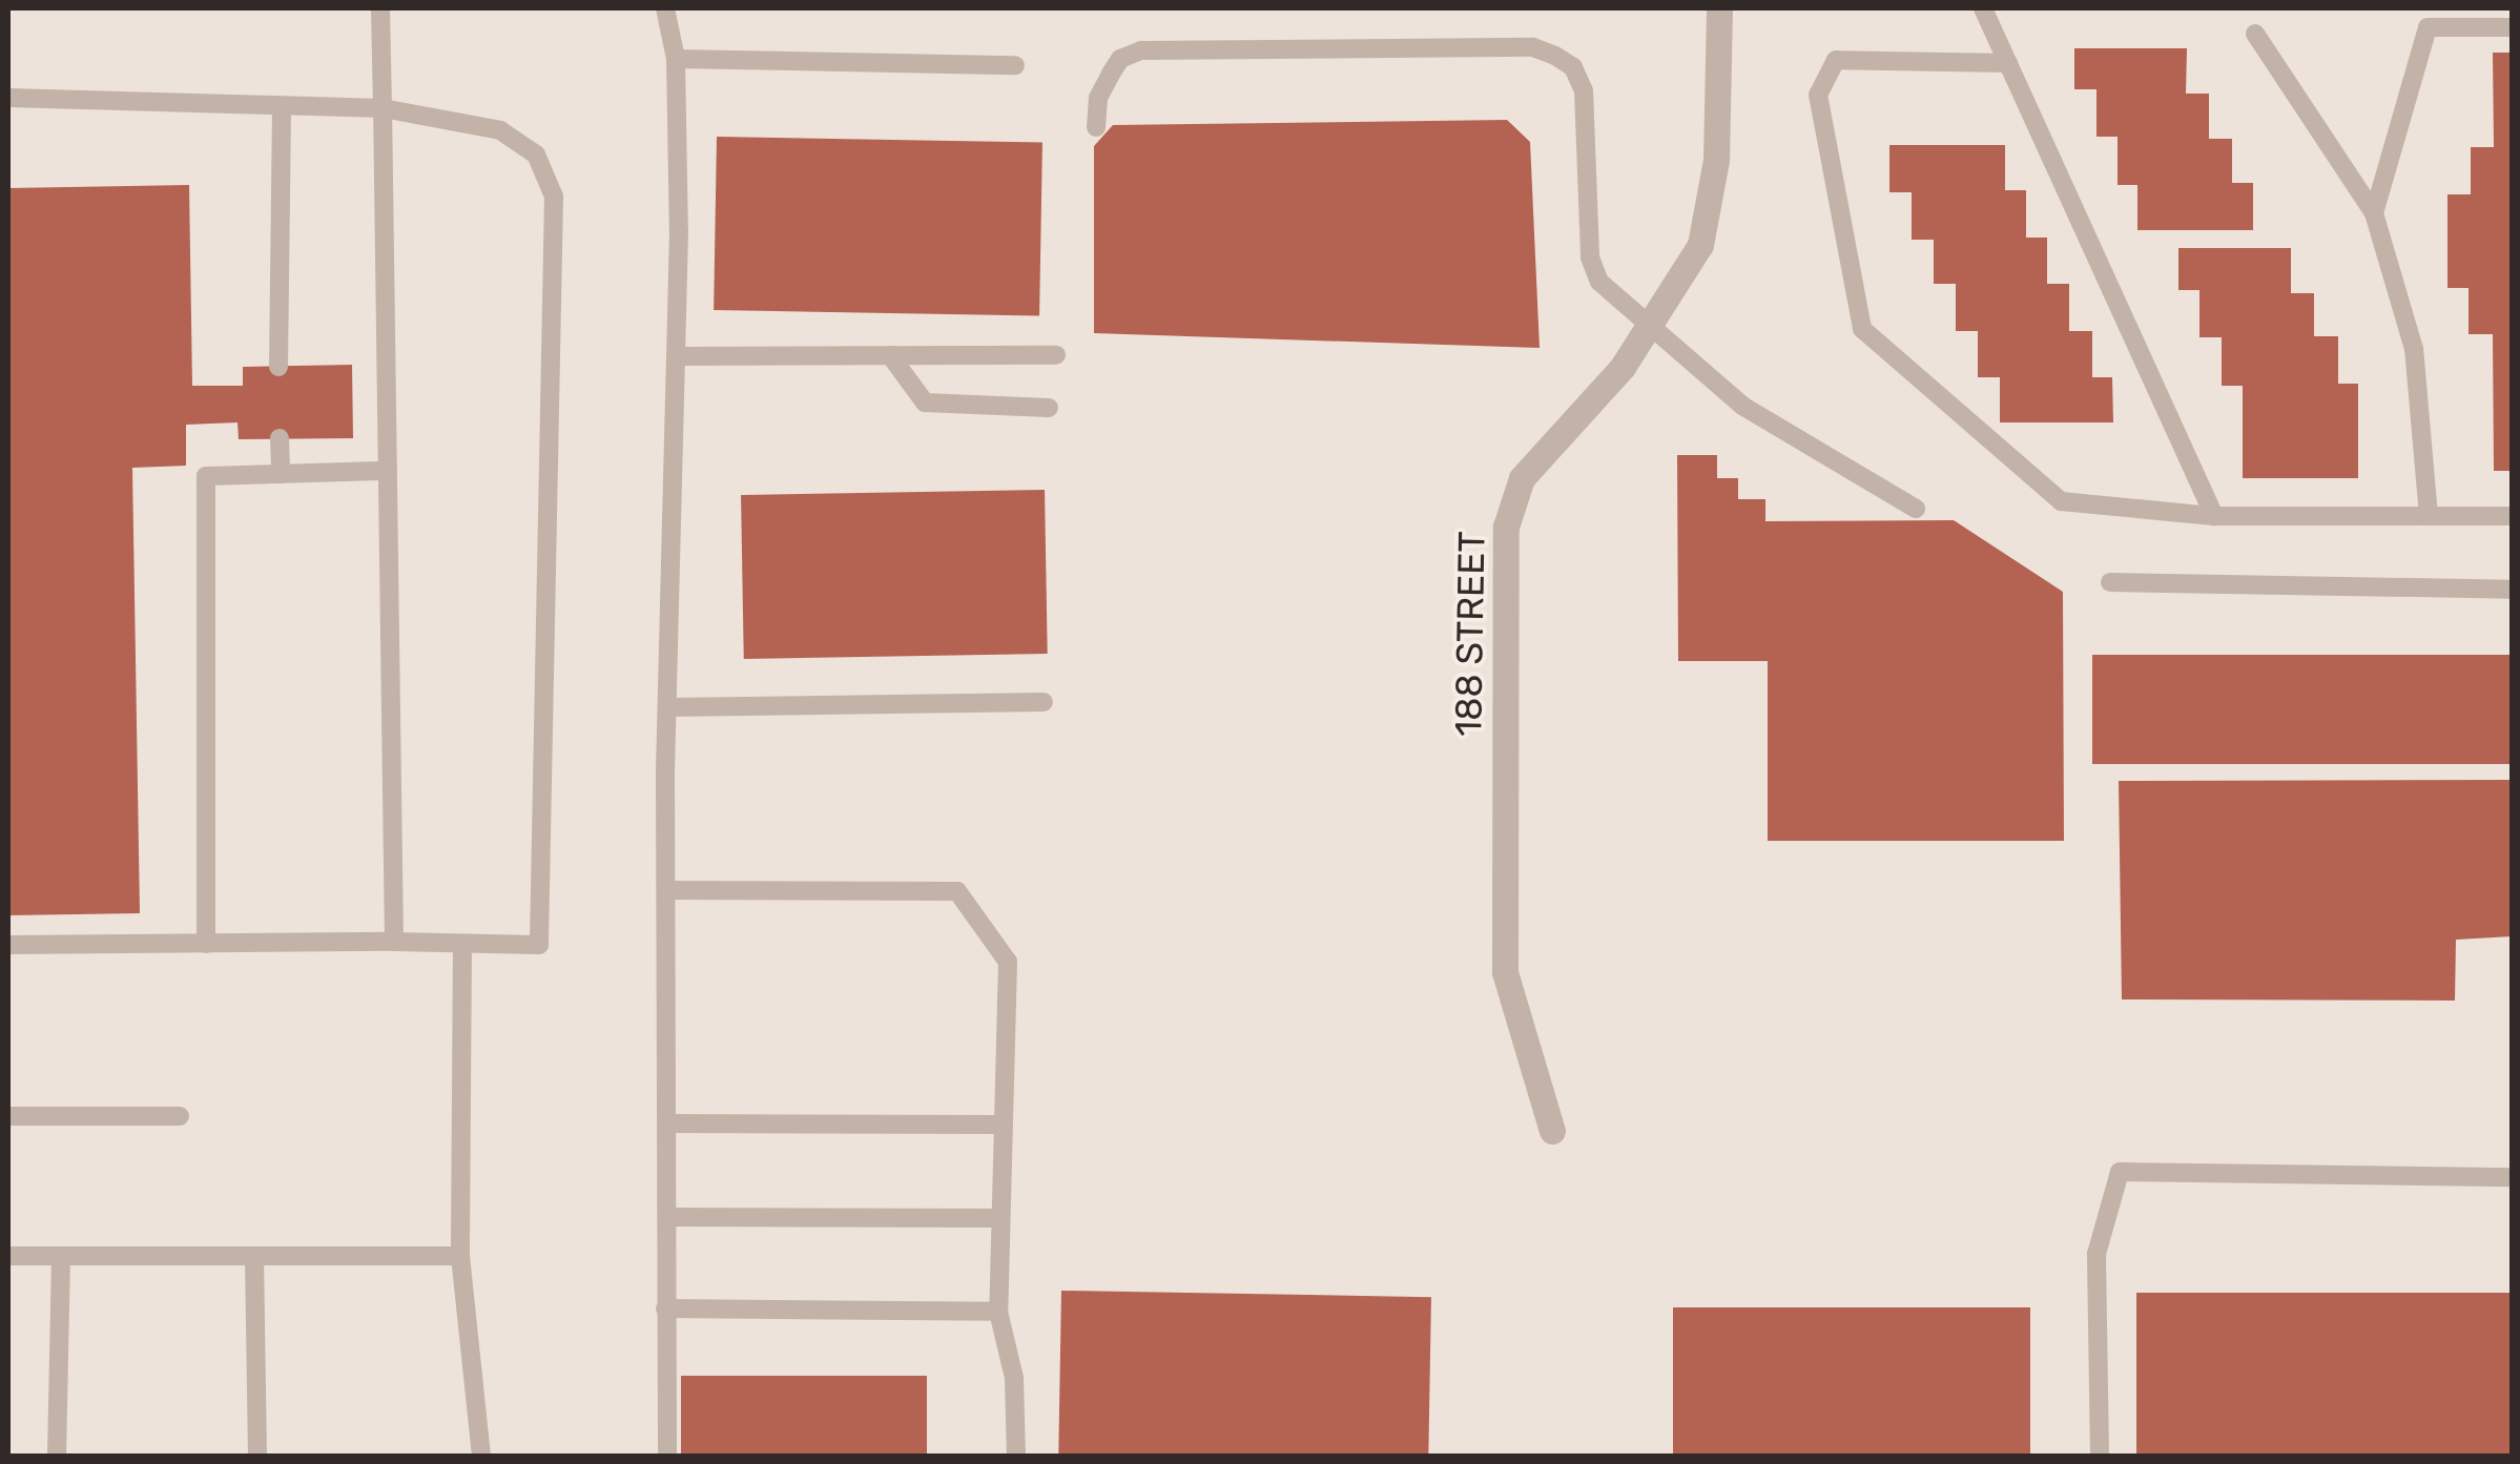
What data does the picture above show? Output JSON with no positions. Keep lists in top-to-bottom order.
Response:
{
  "streets": {
    "street": ["188 STREET"]
  }
}
